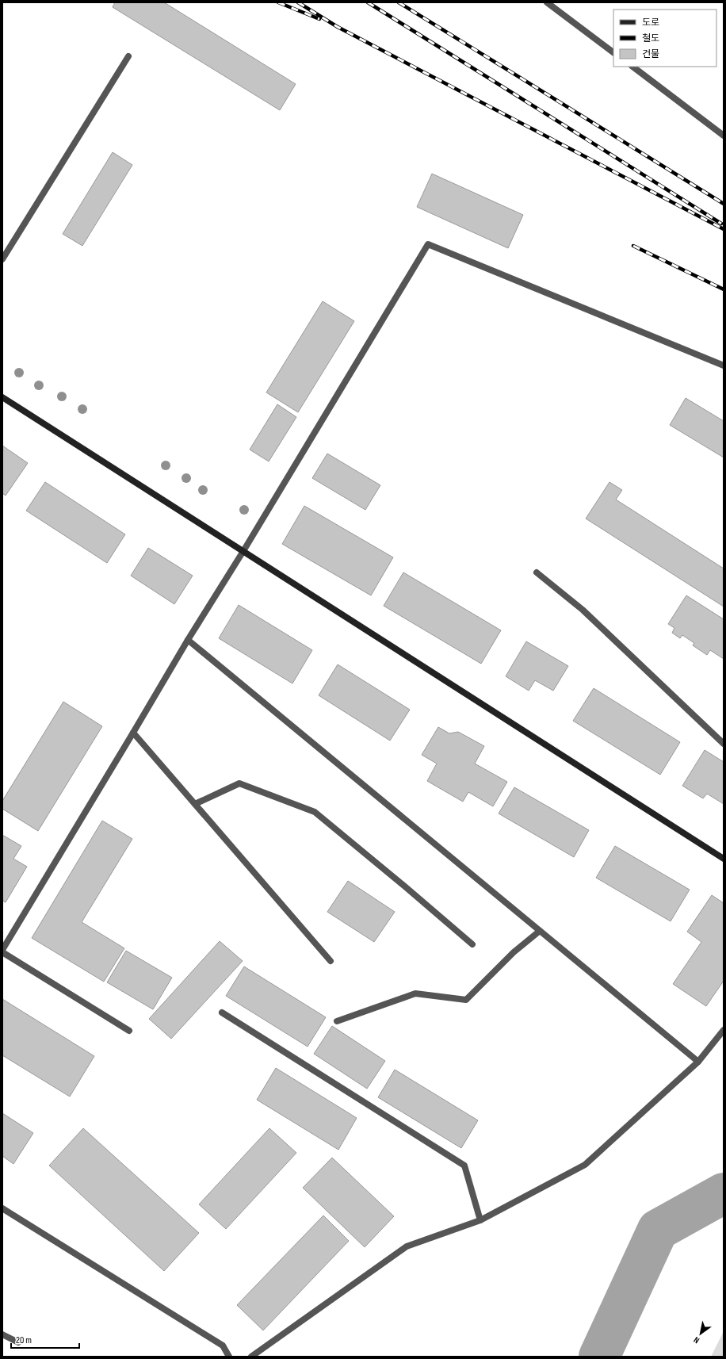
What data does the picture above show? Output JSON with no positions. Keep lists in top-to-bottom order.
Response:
{
  "legend": ["도로", "철도", "건물"],
  "scale_bar": "20 m",
  "north": "bottom left"
}
